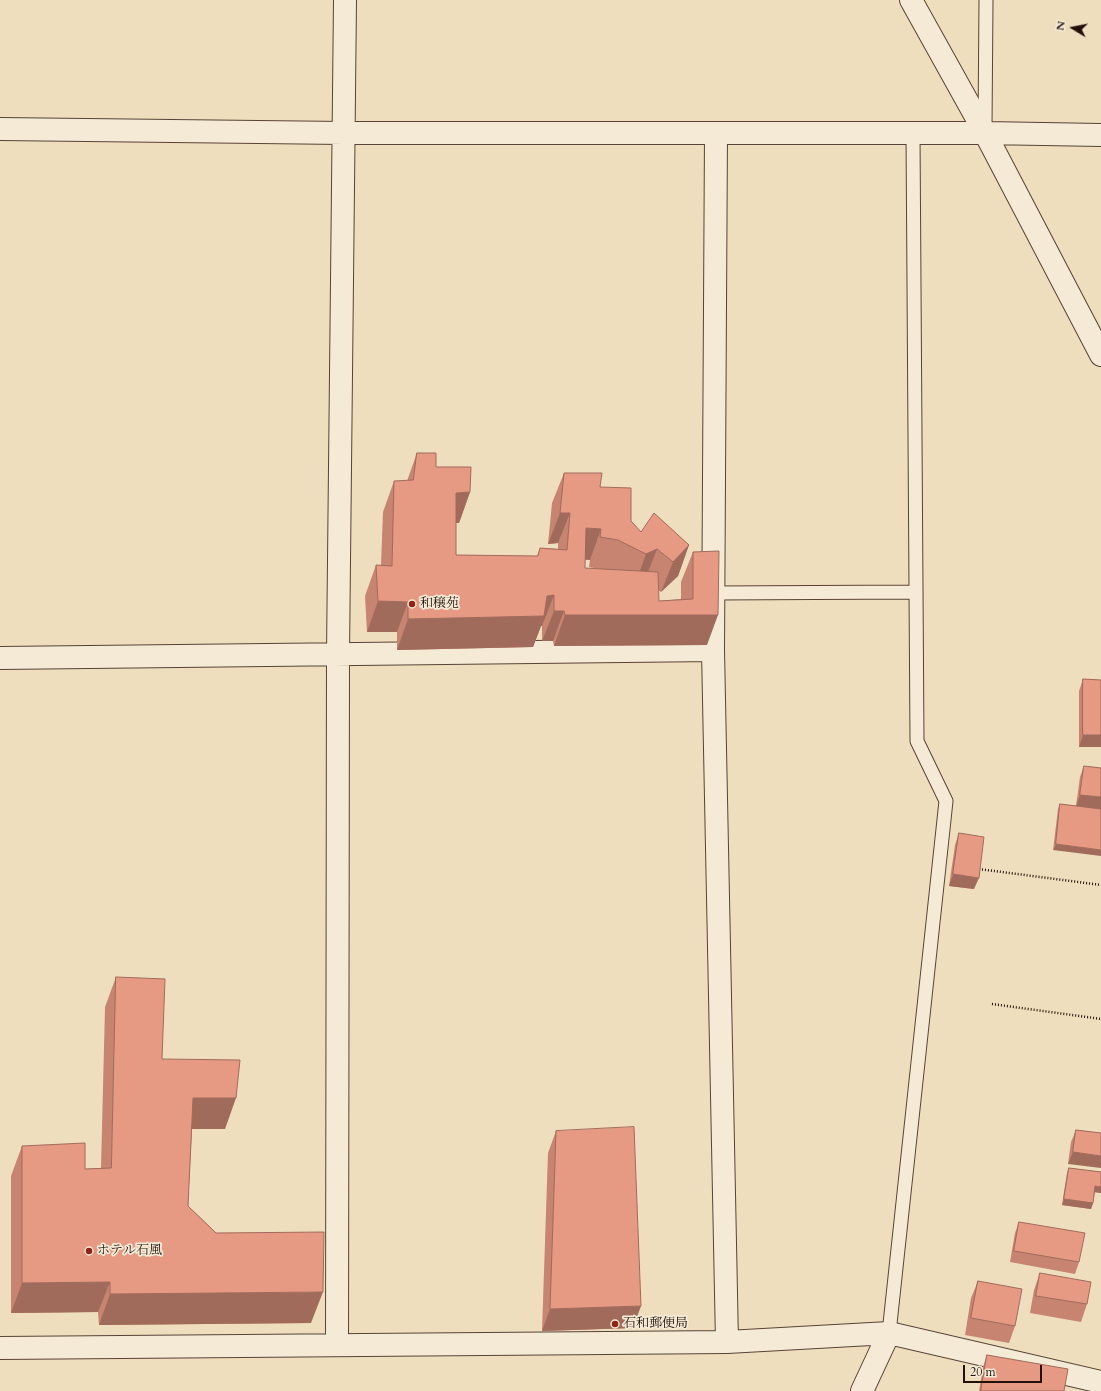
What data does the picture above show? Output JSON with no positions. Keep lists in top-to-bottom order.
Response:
{
  "places": ["和穣苑", "ホテル石風", "石和郵便局"],
  "scale_bar": "20 m",
  "north": "left"
}
